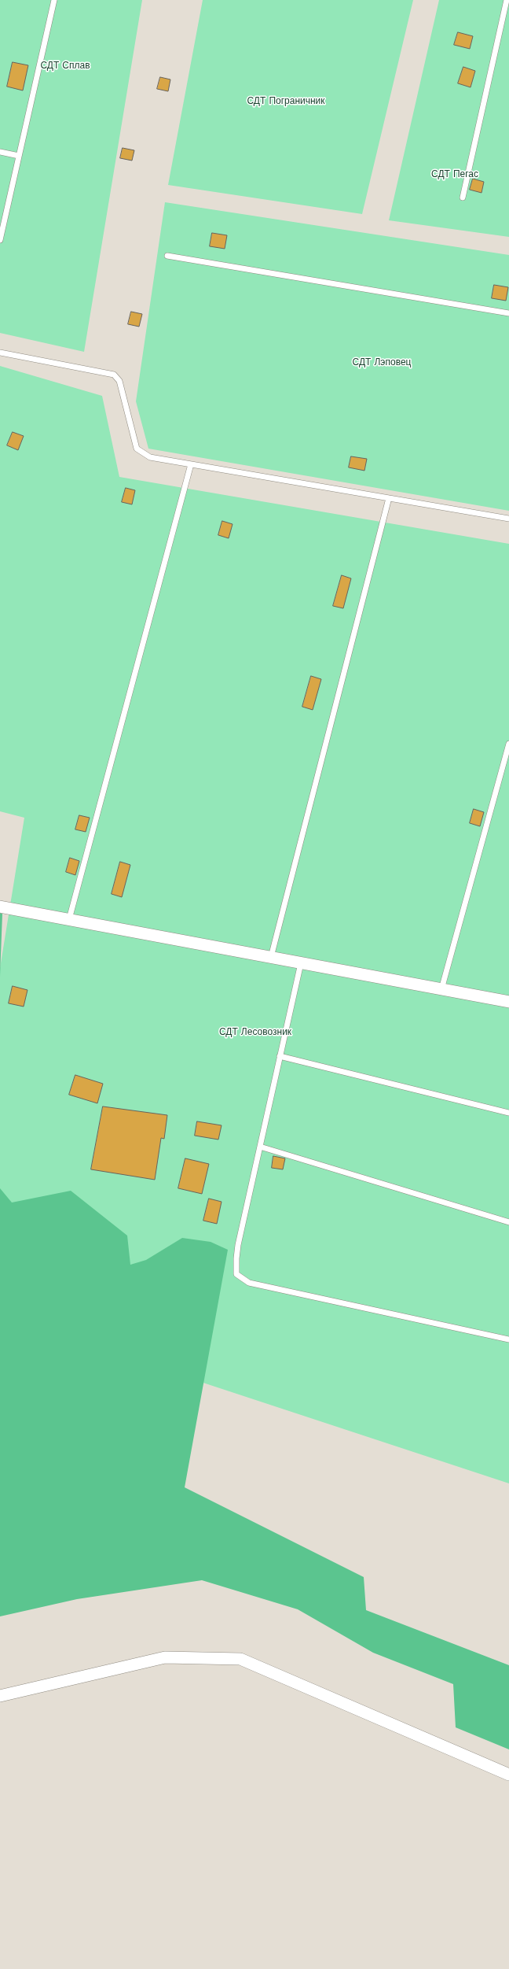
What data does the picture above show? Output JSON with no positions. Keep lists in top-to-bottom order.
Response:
{
  "parks": [
    "СДТ Сплав",
    "СДТ Пограничник",
    "СДТ Пегас",
    "СДТ Лэповец",
    "СДТ Лесовозник"
  ]
}
